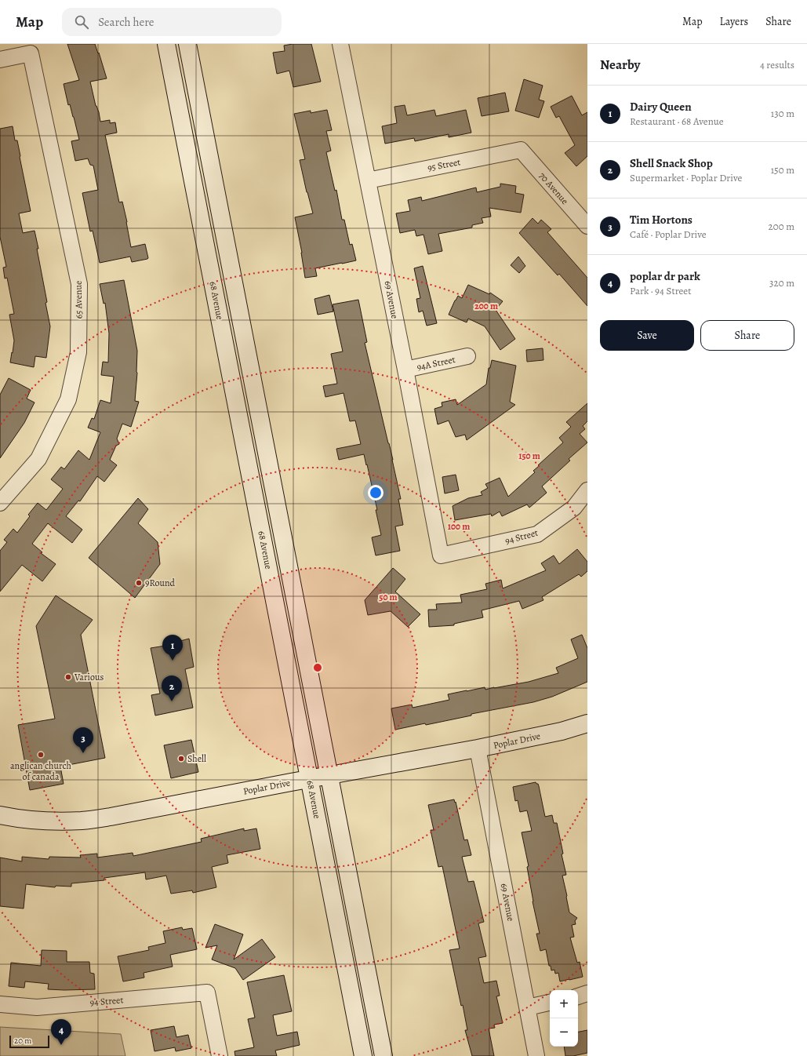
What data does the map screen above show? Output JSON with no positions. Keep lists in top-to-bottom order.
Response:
{
  "streets": {
    "main road": ["68 Avenue", "Poplar Drive"],
    "street": [
      "95 Street",
      "70 Avenue",
      "65 Avenue",
      "69 Avenue",
      "94A Street",
      "94 Street"
    ]
  },
  "crossings": [
    ["95 Street", "70 Avenue"],
    ["95 Street", "69 Avenue"],
    ["69 Avenue", "94A Street"],
    ["69 Avenue", "94 Street"],
    ["69 Avenue", "Poplar Drive"],
    ["68 Avenue", "Poplar Drive"]
  ],
  "places": [
    "9Round",
    "Various",
    "anglican church of canada",
    "Shell"
  ],
  "scale_bar": "20 m",
  "page": {
    "header": "Map",
    "search": "Search here",
    "nav": ["Map", "Layers", "Share"],
    "heading": ["Nearby", "4 results"],
    "list": [
      {
        "mark": "1",
        "name": "Dairy Queen",
        "note": "Restaurant · 68 Avenue",
        "value": "130 m"
      },
      {
        "mark": "2",
        "name": "Shell Snack Shop",
        "note": "Supermarket · Poplar Drive",
        "value": "150 m"
      },
      {
        "mark": "3",
        "name": "Tim Hortons",
        "note": "Café · Poplar Drive",
        "value": "200 m"
      },
      {
        "mark": "4",
        "name": "poplar dr park",
        "note": "Park · 94 Street",
        "value": "320 m"
      }
    ],
    "buttons": ["Save", "Share"],
    "pins": [
      "1",
      "2",
      "3",
      "4"
    ],
    "map_buttons": ["+", "−"],
    "scale": "20 m"
  },
  "rings": [
    "200 m",
    "150 m",
    "100 m",
    "50 m"
  ]
}
